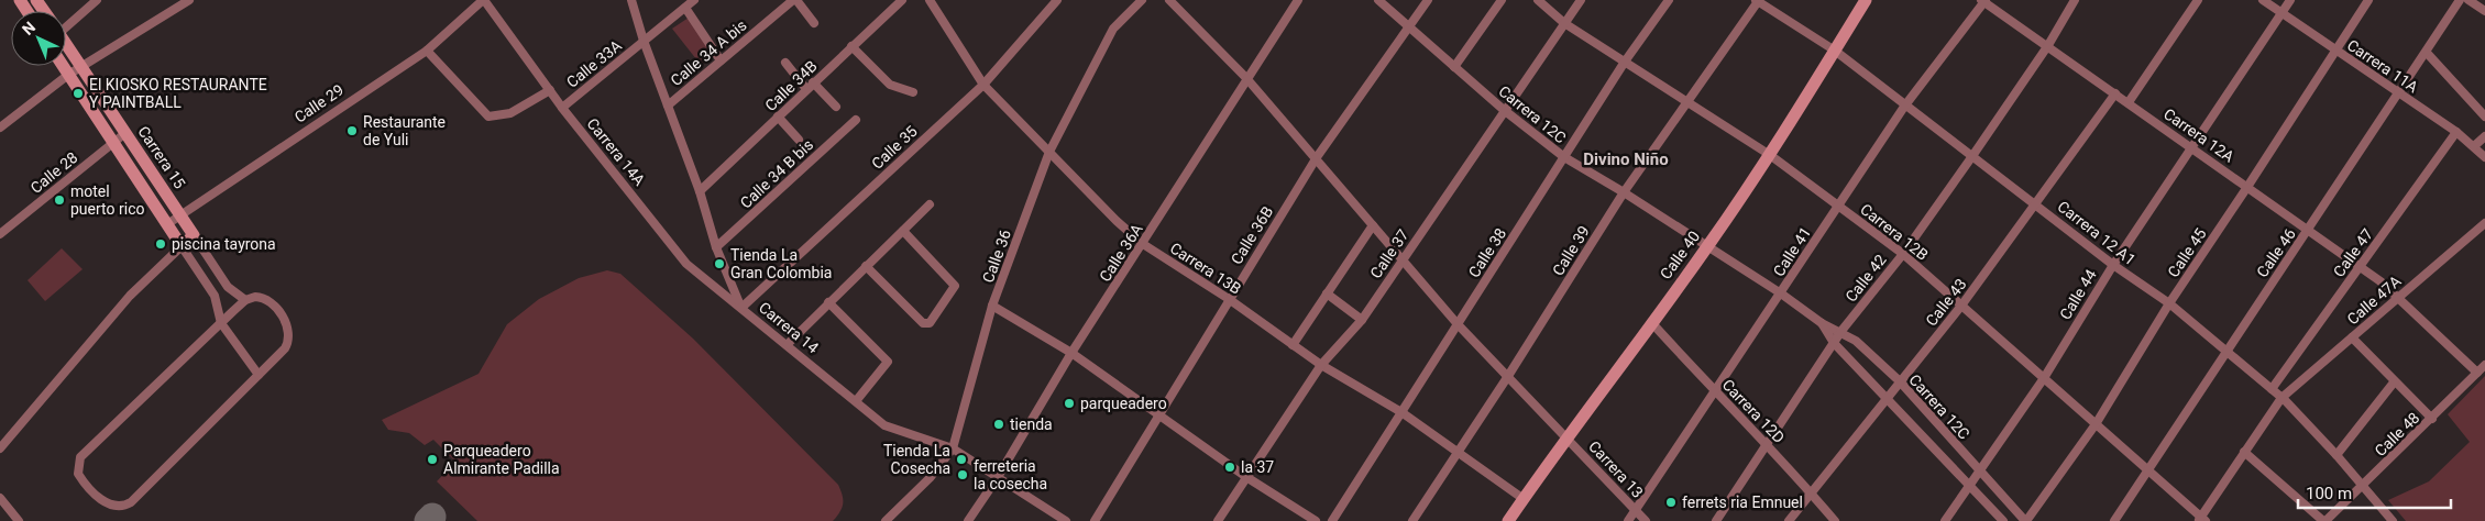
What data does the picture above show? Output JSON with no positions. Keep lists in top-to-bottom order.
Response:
{
  "streets": {
    "street": [
      "Calle 34 A bis",
      "Calle 33A",
      "Carrera 11A",
      "Calle 34B",
      "Calle 29",
      "Carrera 12C",
      "Carrera 12A",
      "Calle 35",
      "Carrera 14A",
      "Carrera 15",
      "Calle 28",
      "Calle 34 B bis",
      "Carrera 12B",
      "Carrera 12 A1",
      "Calle 36B",
      "Calle 39",
      "Calle 41",
      "Calle 36A",
      "Calle 38",
      "Calle 45",
      "Calle 46",
      "Calle 47",
      "Calle 37",
      "Calle 40",
      "Calle 36",
      "Carrera 13B",
      "Calle 42",
      "Calle 44",
      "Calle 47A",
      "Calle 43",
      "Carrera 14",
      "Carrera 12D",
      "Calle 48",
      "Carrera 13"
    ]
  },
  "crossings": [
    ["Calle 34 A bis", "Carrera 14"],
    ["Calle 33A", "Carrera 14A"],
    ["Calle 33A", "Carrera 14"],
    ["Carrera 11A", "Calle 45"],
    ["Carrera 11A", "Calle 46"],
    ["Carrera 11A", "Calle 47"],
    ["Carrera 11A", "Calle 44"],
    ["Calle 34B", "Carrera 14"],
    ["Calle 29", "Carrera 14A"],
    ["Calle 29", "Carrera 15"],
    ["Carrera 12C", "Calle 36B"],
    ["Carrera 12C", "Calle 39"],
    ["Carrera 12C", "Calle 41"],
    ["Carrera 12C", "Calle 38"],
    ["Carrera 12C", "Calle 45"],
    ["Carrera 12C", "Calle 37"],
    ["Carrera 12C", "Calle 40"],
    ["Carrera 12C", "Calle 42"],
    ["Carrera 12C", "Calle 44"],
    ["Carrera 12C", "Calle 43"],
    ["Carrera 12A", "Calle 41"],
    ["Carrera 12A", "Calle 45"],
    ["Carrera 12A", "Calle 46"],
    ["Carrera 12A", "Calle 47"],
    ["Carrera 12A", "Calle 42"],
    ["Carrera 12A", "Calle 44"],
    ["Carrera 12A", "Calle 47A"],
    ["Carrera 12A", "Calle 43"],
    ["Carrera 12A", "Calle 48"],
    ["Calle 35", "Carrera 14A"],
    ["Calle 35", "Carrera 13B"],
    ["Calle 35", "Carrera 14"],
    ["Carrera 14A", "Carrera 14"],
    ["Carrera 15", "Calle 28"],
    ["Calle 34 B bis", "Carrera 14"],
    ["Carrera 12B", "Calle 39"],
    ["Carrera 12B", "Calle 41"],
    ["Carrera 12B", "Calle 38"],
    ["Carrera 12B", "Calle 45"],
    ["Carrera 12B", "Calle 46"],
    ["Carrera 12B", "Calle 37"],
    ["Carrera 12B", "Calle 40"],
    ["Carrera 12B", "Calle 42"],
    ["Carrera 12B", "Calle 44"],
    ["Carrera 12B", "Calle 43"],
    ["Carrera 12 A1", "Calle 39"],
    ["Carrera 12 A1", "Calle 41"],
    ["Carrera 12 A1", "Calle 45"],
    ["Carrera 12 A1", "Calle 46"],
    ["Carrera 12 A1", "Calle 47"],
    ["Carrera 12 A1", "Calle 40"],
    ["Carrera 12 A1", "Calle 42"],
    ["Carrera 12 A1", "Calle 44"],
    ["Carrera 12 A1", "Calle 47A"],
    ["Carrera 12 A1", "Calle 43"],
    ["Carrera 12 A1", "Calle 48"],
    ["Calle 36B", "Carrera 13B"],
    ["Calle 36B", "Carrera 13"],
    ["Calle 39", "Carrera 13B"],
    ["Calle 39", "Carrera 13"],
    ["Calle 41", "Carrera 12D"],
    ["Calle 41", "Carrera 13"],
    ["Calle 36A", "Carrera 13B"],
    ["Calle 36A", "Carrera 14"],
    ["Calle 36A", "Carrera 13"],
    ["Calle 38", "Carrera 13B"],
    ["Calle 38", "Carrera 13"],
    ["Calle 37", "Carrera 13B"],
    ["Calle 37", "Carrera 13"],
    ["Calle 40", "Carrera 13B"],
    ["Calle 40", "Carrera 12D"],
    ["Calle 40", "Carrera 13"],
    ["Calle 36", "Carrera 13B"],
    ["Calle 36", "Carrera 14"],
    ["Calle 42", "Carrera 12D"],
    ["Calle 43", "Carrera 12D"]
  ],
  "districts": ["Divino Niño"],
  "places": [
    "El KIOSKO RESTAURANTE Y PAINTBALL",
    "Restaurante de Yuli",
    "motel puerto rico",
    "piscina tayrona",
    "Tienda La Gran Colombia",
    "parqueadero",
    "tienda",
    "Parqueadero Almirante Padilla",
    "Tienda La Cosecha",
    "la 37",
    "ferreteria la cosecha",
    "ferrets ria Emnuel"
  ],
  "scale_bar": "100 m",
  "north": "top left"
}
